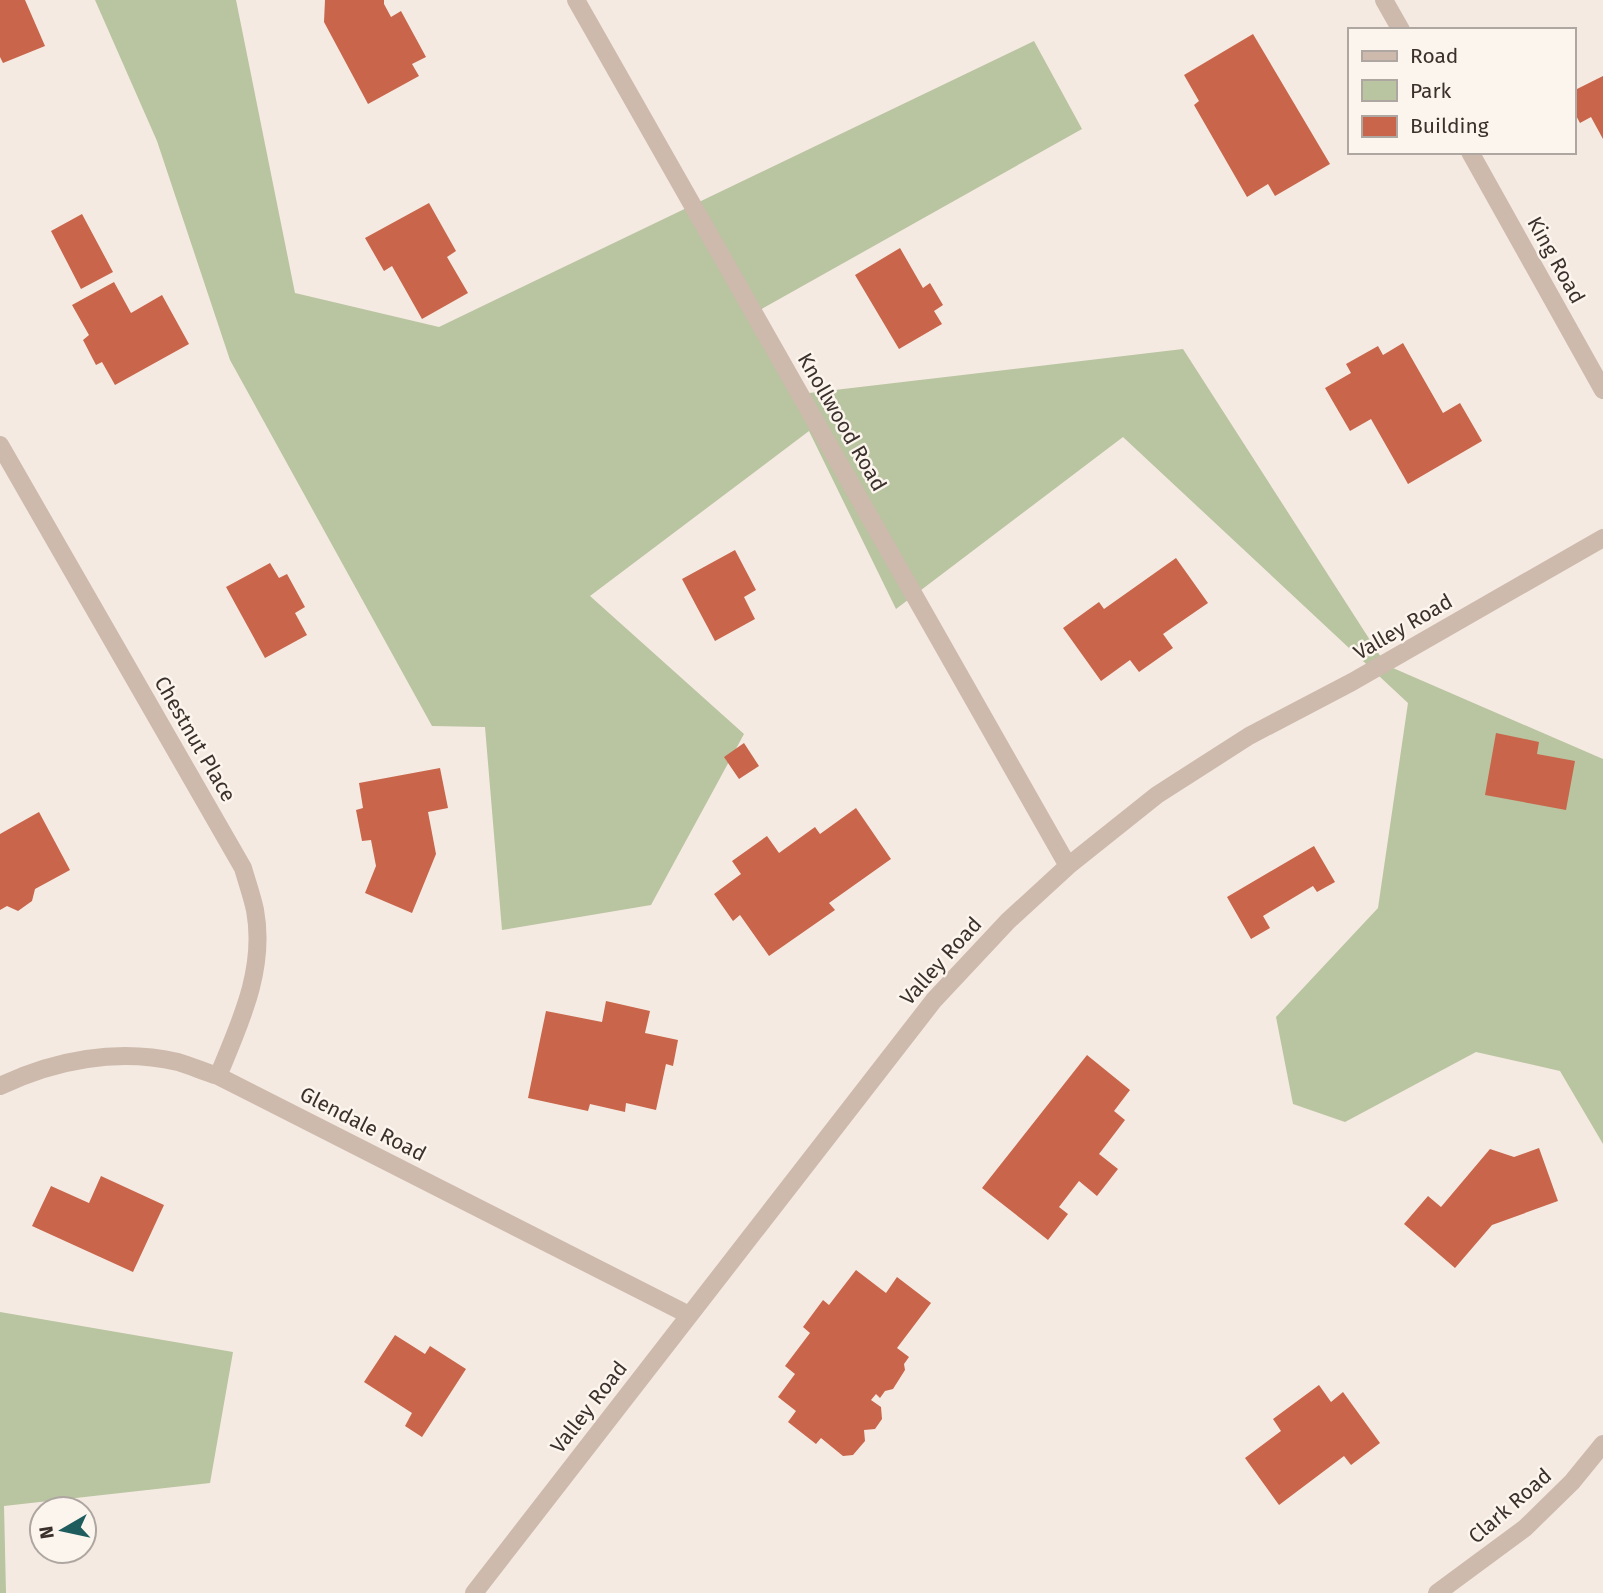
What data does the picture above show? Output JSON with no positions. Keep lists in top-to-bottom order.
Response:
{
  "streets": {
    "street": [
      "King Road",
      "Knollwood Road",
      "Valley Road",
      "Chestnut Place",
      "Glendale Road",
      "Clark Road"
    ]
  },
  "crossings": [
    ["Knollwood Road", "Valley Road"],
    ["Valley Road", "Glendale Road"],
    ["Chestnut Place", "Glendale Road"]
  ],
  "legend": ["Road", "Park", "Building"],
  "north": "left"
}
